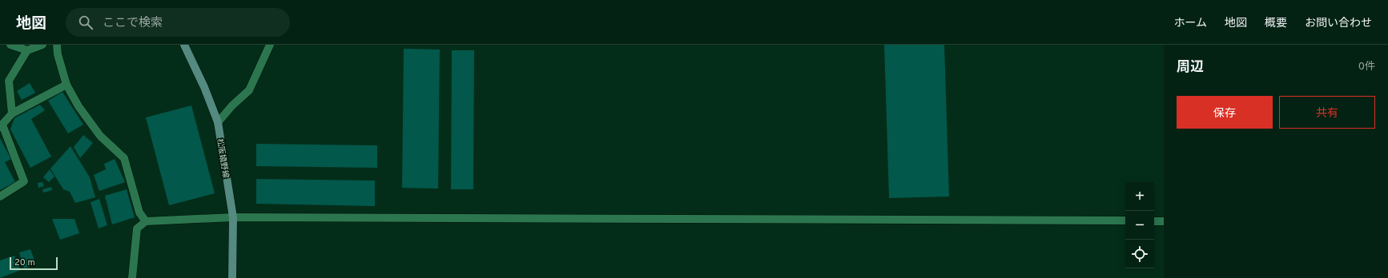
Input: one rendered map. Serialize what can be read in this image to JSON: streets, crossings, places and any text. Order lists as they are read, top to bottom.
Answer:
{
  "streets": {
    "main road": ["松阪嬉野線"]
  },
  "scale_bar": "20 m",
  "page": {
    "header": "地図",
    "search": "ここで検索",
    "nav": [
      "ホーム",
      "地図",
      "概要",
      "お問い合わせ"
    ],
    "heading": ["周辺", "0件"],
    "buttons": ["保存", "共有"],
    "map_buttons": ["+", "−"],
    "scale": "20 m"
  }
}
